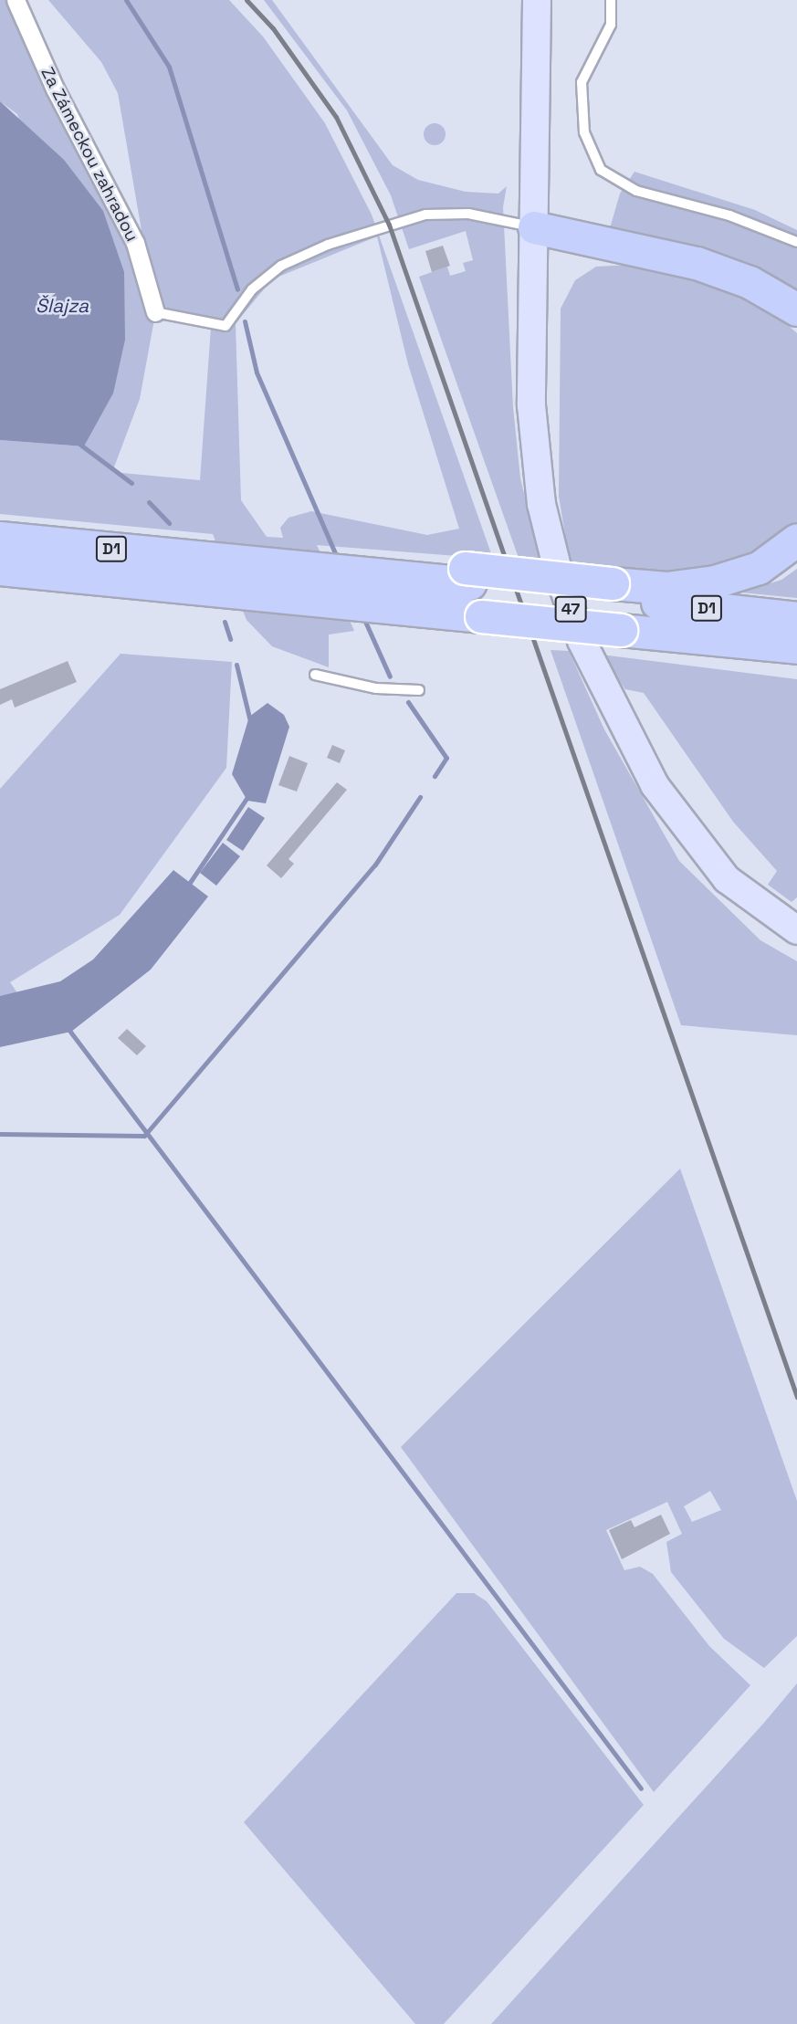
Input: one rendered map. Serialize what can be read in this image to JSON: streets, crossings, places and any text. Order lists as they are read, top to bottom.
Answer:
{
  "streets": {
    "highway": ["D1"],
    "main road": ["47"],
    "street": ["Za Zámeckou zahradou"]
  },
  "water": ["Šlajza"]
}
